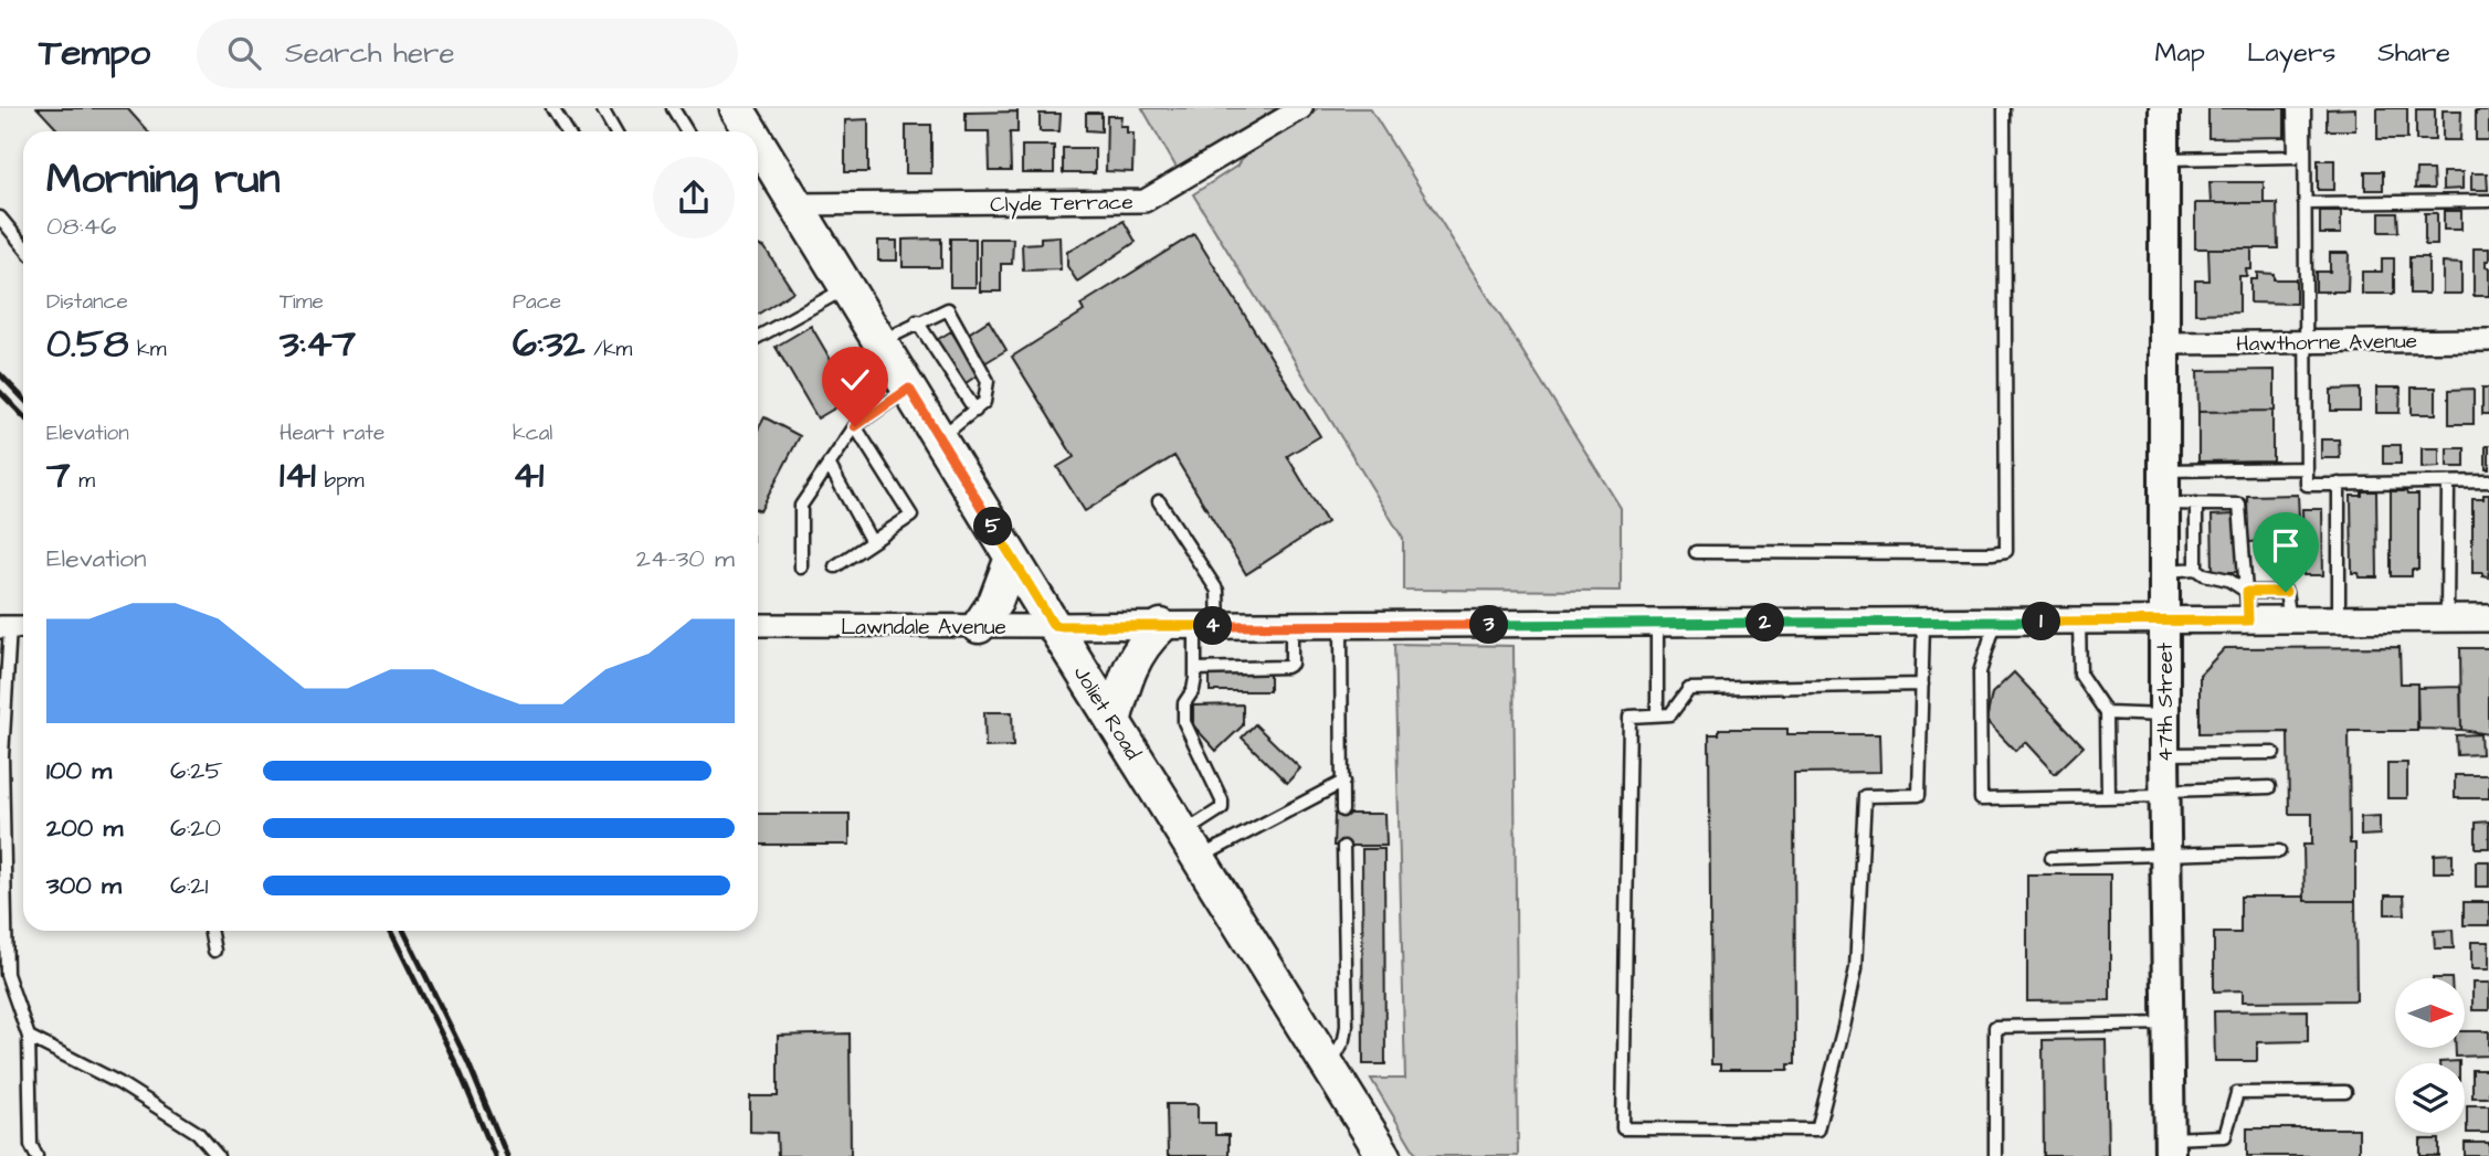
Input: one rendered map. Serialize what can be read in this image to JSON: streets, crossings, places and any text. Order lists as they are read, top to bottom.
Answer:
{
  "streets": {
    "main road": ["47th Street", "Joliet Road"],
    "street": ["Clyde Terrace", "Hawthorne Avenue", "Lawndale Avenue"]
  },
  "crossings": [
    ["Clyde Terrace", "Joliet Road"],
    ["Hawthorne Avenue", "47th Street"],
    ["Lawndale Avenue", "47th Street"],
    ["Lawndale Avenue", "Joliet Road"]
  ],
  "north": "right",
  "page": {
    "header": "Tempo",
    "search": "Search here",
    "nav": ["Map", "Layers", "Share"],
    "heading": ["Morning run", "08:46"],
    "stats": [
      ["Distance", "0.58 km"],
      ["Time", "3:47"],
      ["Pace", "6:32 /km"],
      ["Elevation", "7 m"],
      ["Heart rate", "141 bpm"],
      ["kcal", "41"]
    ],
    "pins": [
      "5",
      "1",
      "2",
      "3",
      "4"
    ],
    "chart": ["Elevation", "24–30 m"],
    "list": [
      {
        "name": "100 m",
        "note": "6:25"
      },
      {
        "name": "200 m",
        "note": "6:20"
      },
      {
        "name": "300 m",
        "note": "6:21"
      }
    ]
  }
}
